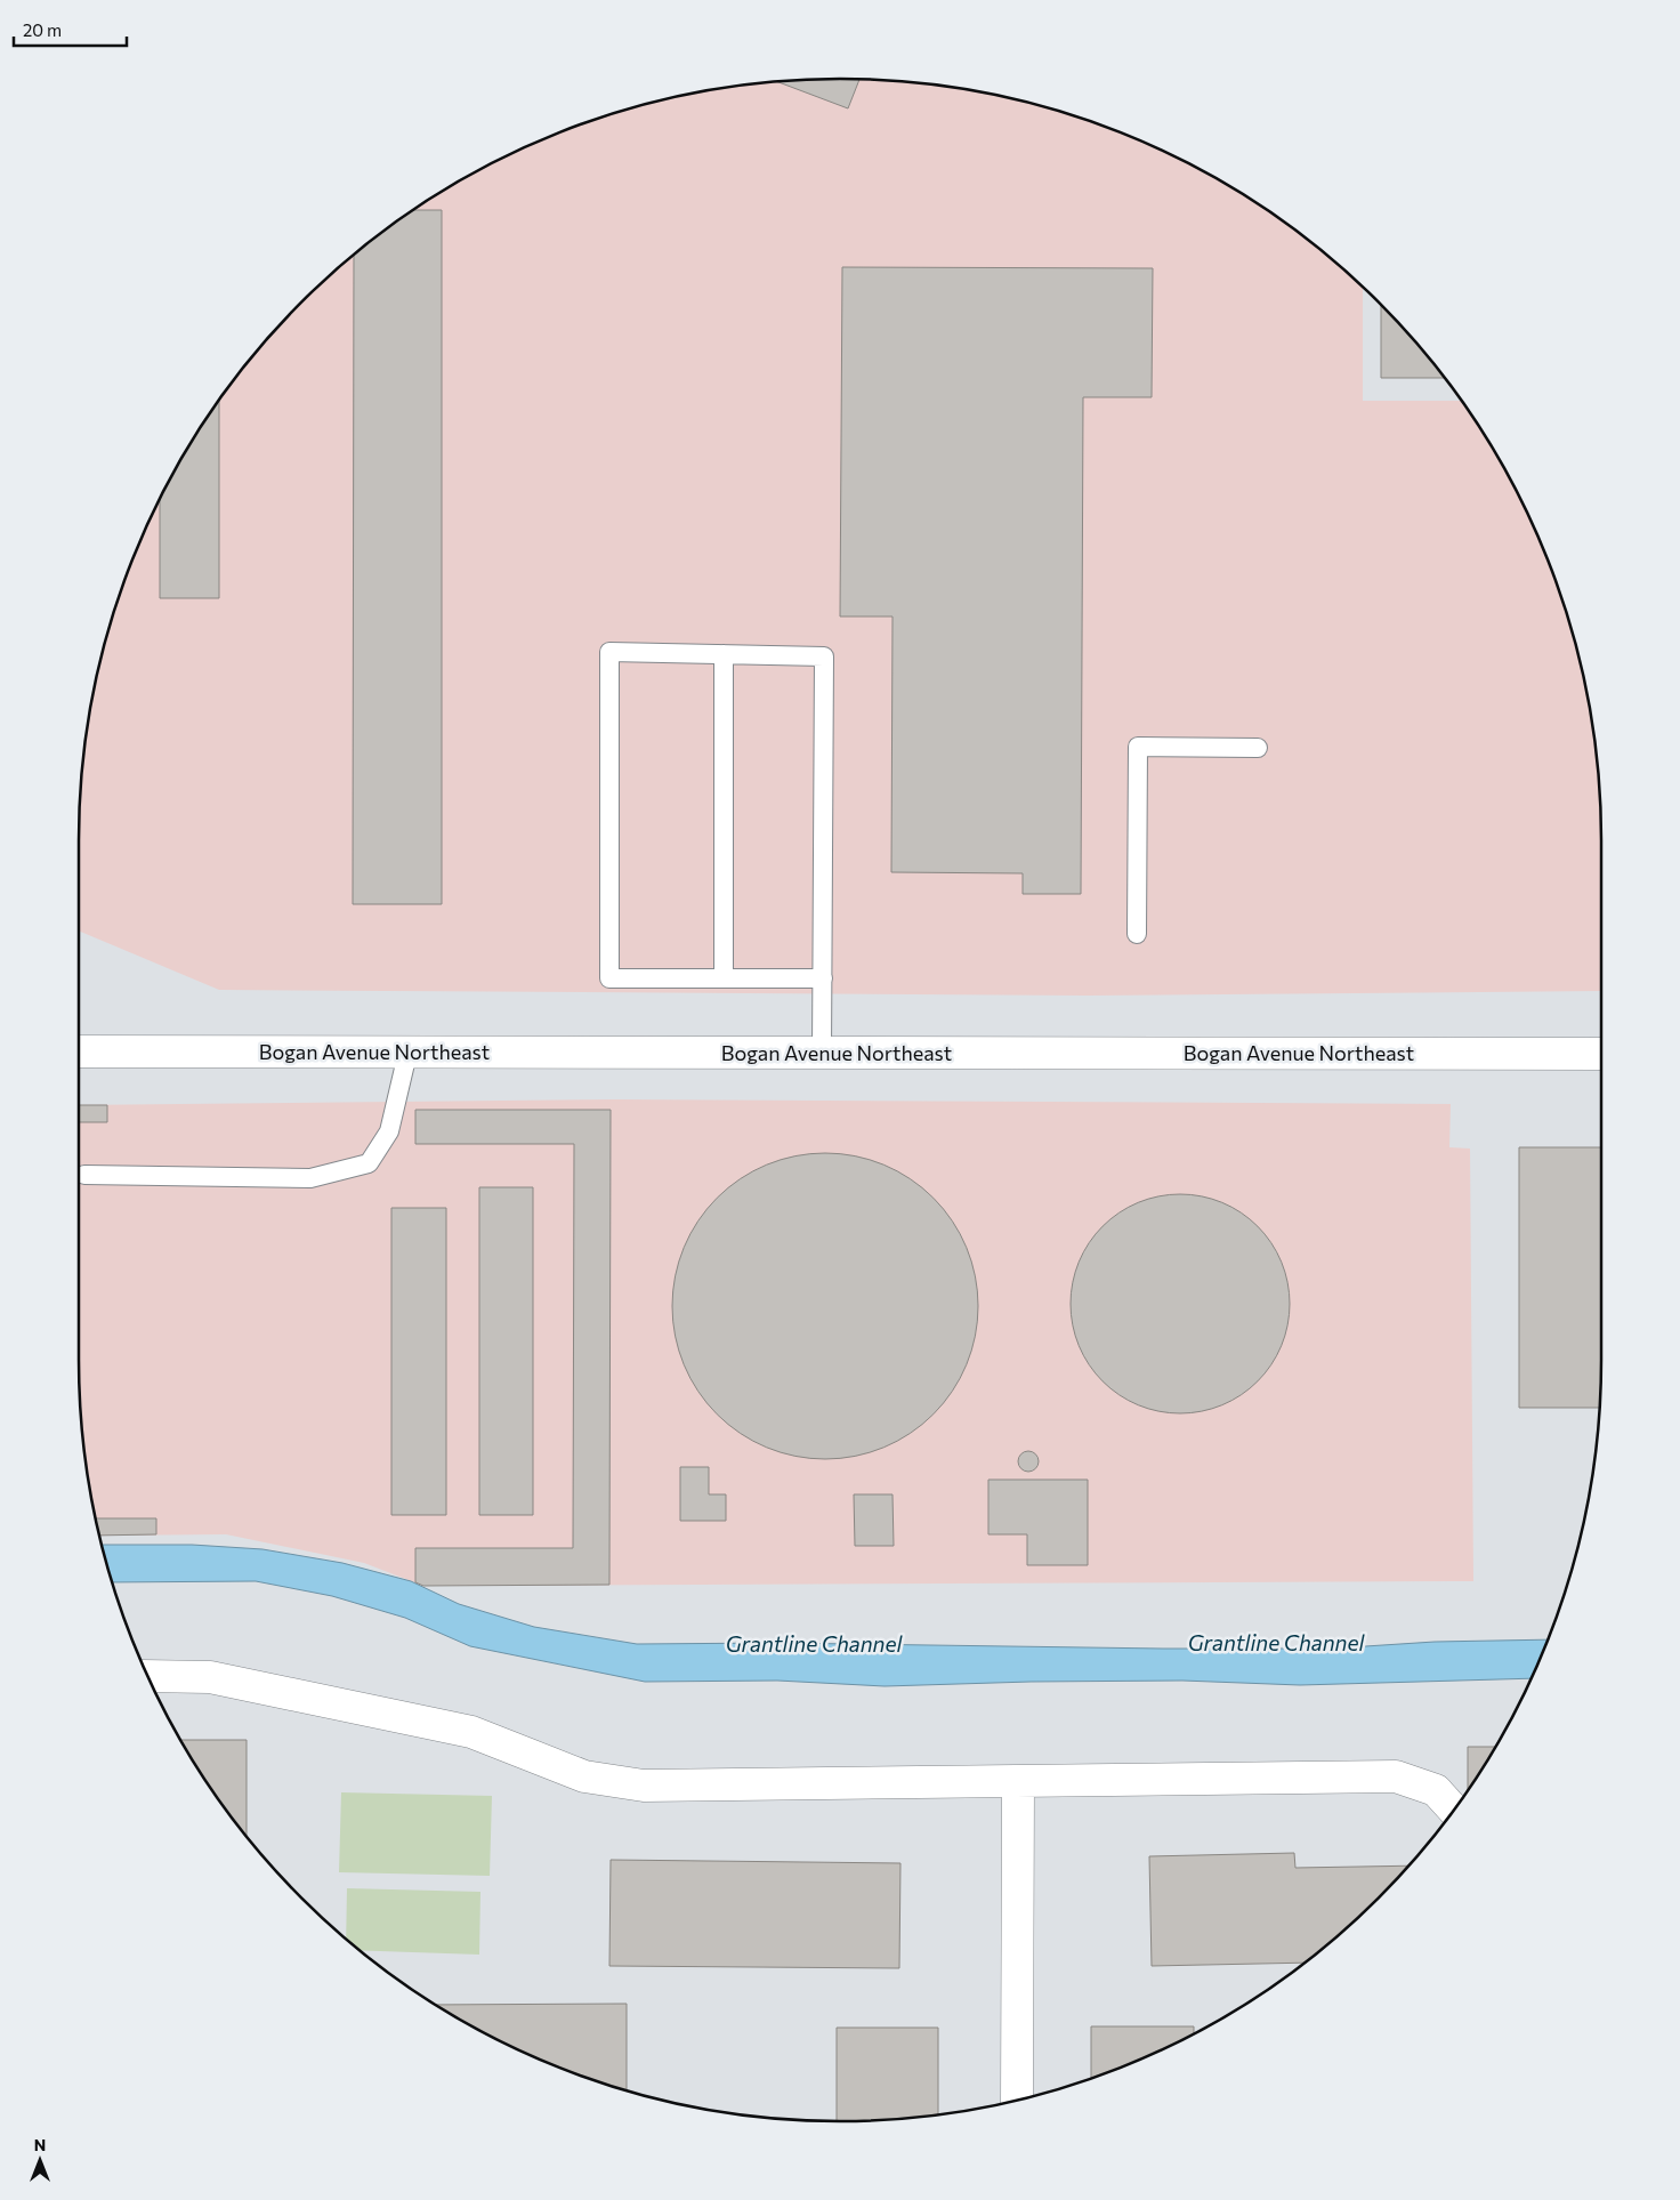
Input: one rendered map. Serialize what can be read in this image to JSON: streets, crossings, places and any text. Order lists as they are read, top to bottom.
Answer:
{
  "streets": {
    "street": ["Bogan Avenue Northeast"]
  },
  "water": ["Grantline Channel"],
  "scale_bar": "20 m",
  "north": "top"
}
